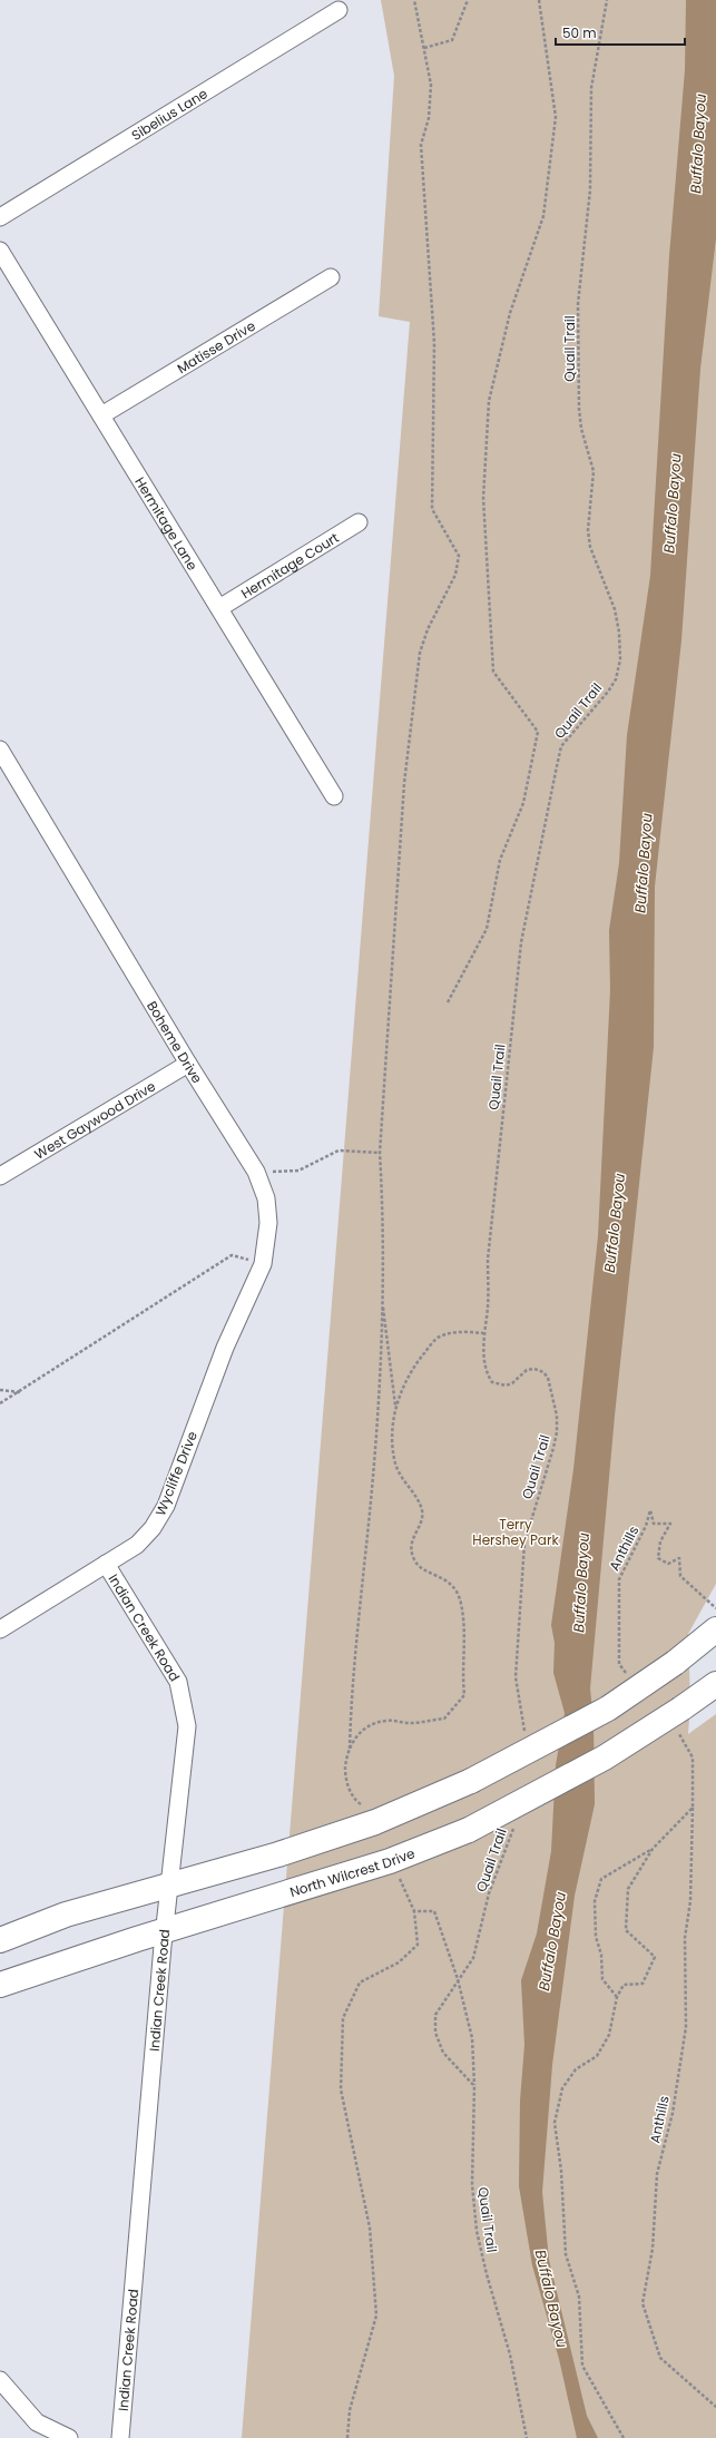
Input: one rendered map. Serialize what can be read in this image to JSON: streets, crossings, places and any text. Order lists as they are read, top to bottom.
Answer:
{
  "streets": {
    "main road": ["North Wilcrest Drive"],
    "street": [
      "Sibelius Lane",
      "Matisse Drive",
      "Hermitage Lane",
      "Hermitage Court",
      "Boheme Drive",
      "West Gaywood Drive",
      "Wycliffe Drive",
      "Indian Creek Road"
    ],
    "path": ["Quail Trail", "Anthills"]
  },
  "crossings": [
    ["Matisse Drive", "Hermitage Lane"],
    ["Hermitage Lane", "Hermitage Court"],
    ["Boheme Drive", "West Gaywood Drive"],
    ["Boheme Drive", "Wycliffe Drive"],
    ["Wycliffe Drive", "Indian Creek Road"],
    ["Indian Creek Road", "North Wilcrest Drive"]
  ],
  "water": ["Buffalo Bayou"],
  "parks": ["Terry Hershey Park"],
  "scale_bar": "50 m"
}
